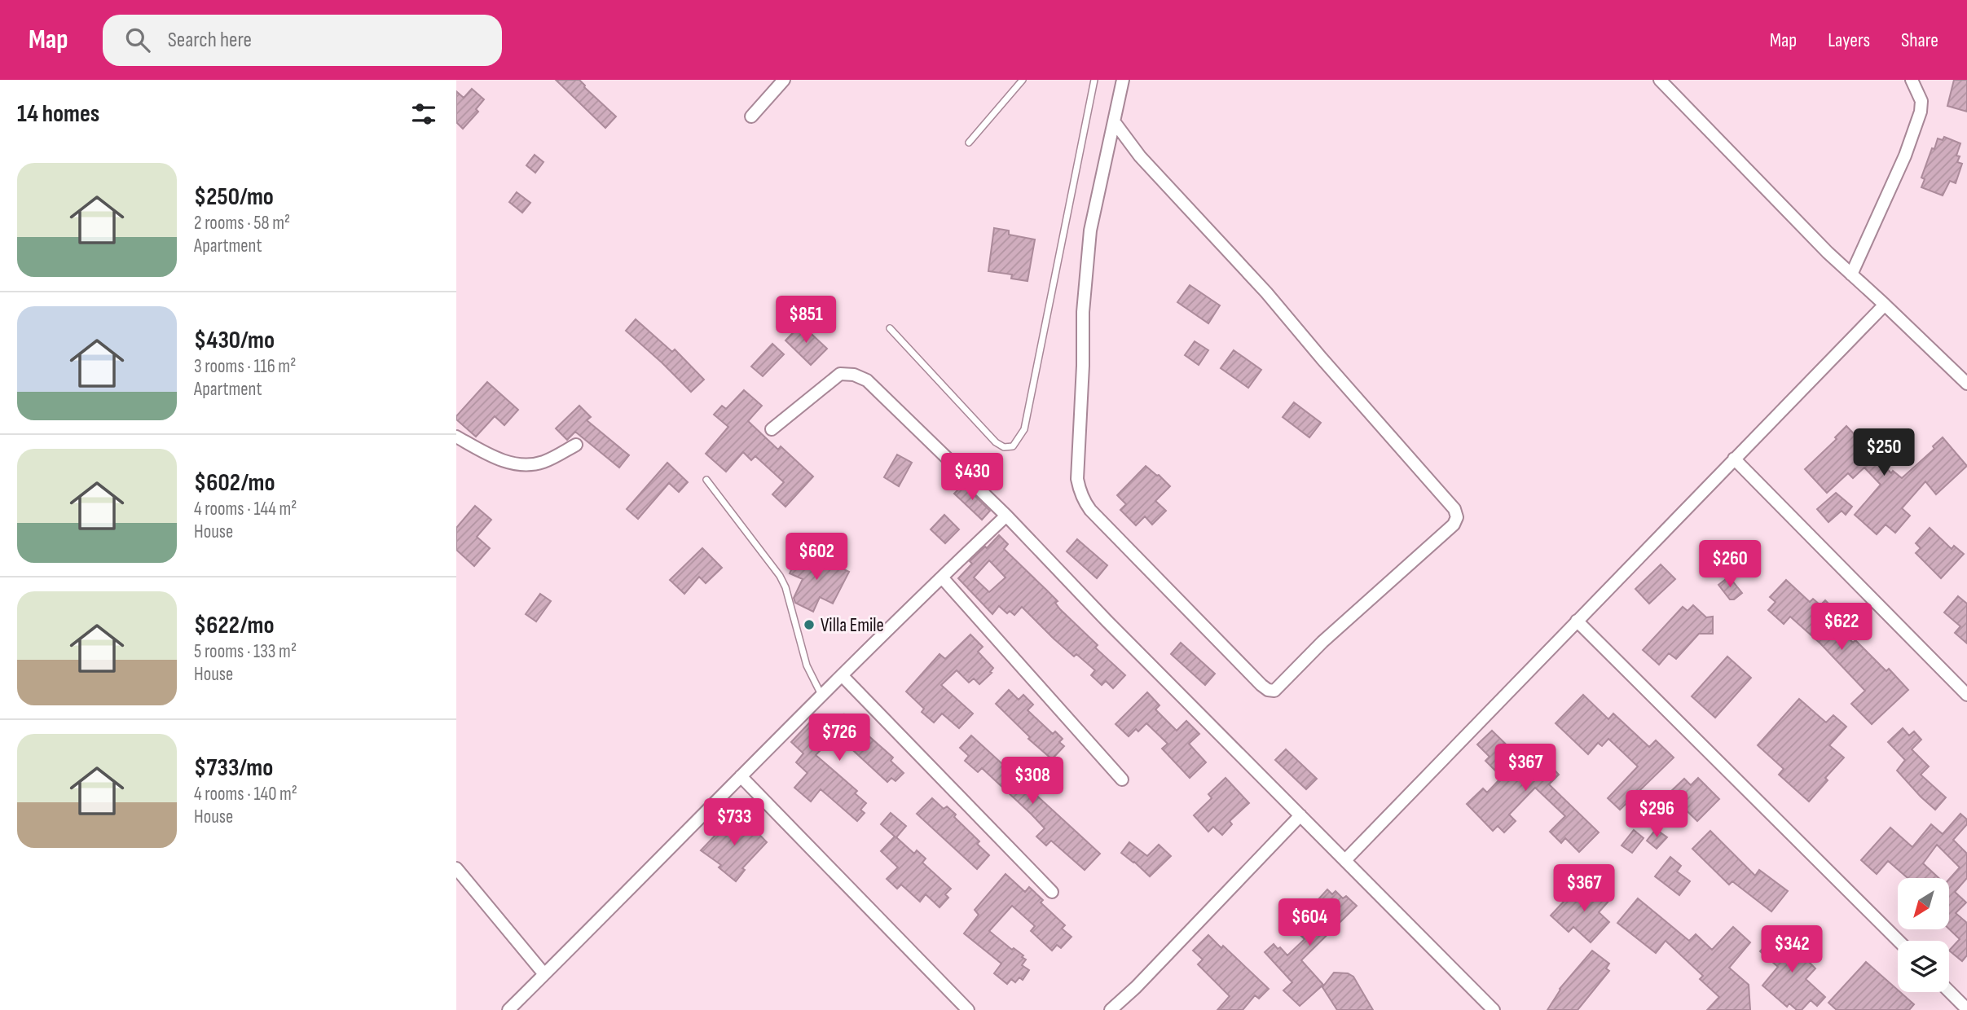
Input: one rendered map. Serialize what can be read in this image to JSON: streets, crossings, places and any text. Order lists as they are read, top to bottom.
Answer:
{
  "places": ["Villa Emile"],
  "north": "bottom left",
  "page": {
    "header": "Map",
    "search": "Search here",
    "nav": ["Map", "Layers", "Share"],
    "heading": "14 homes",
    "list": [
      {
        "name": "$250/mo",
        "note": "2 rooms · 58 m² · Apartment"
      },
      {
        "name": "$430/mo",
        "note": "3 rooms · 116 m² · Apartment"
      },
      {
        "name": "$602/mo",
        "note": "4 rooms · 144 m² · House"
      },
      {
        "name": "$622/mo",
        "note": "5 rooms · 133 m² · House"
      },
      {
        "name": "$733/mo",
        "note": "4 rooms · 140 m² · House"
      }
    ],
    "price": [
      "$851",
      "$250",
      "$430",
      "$602",
      "$260",
      "$622",
      "$726",
      "$367",
      "$308",
      "$296",
      "$733",
      "$367",
      "$604",
      "$342"
    ]
  }
}
